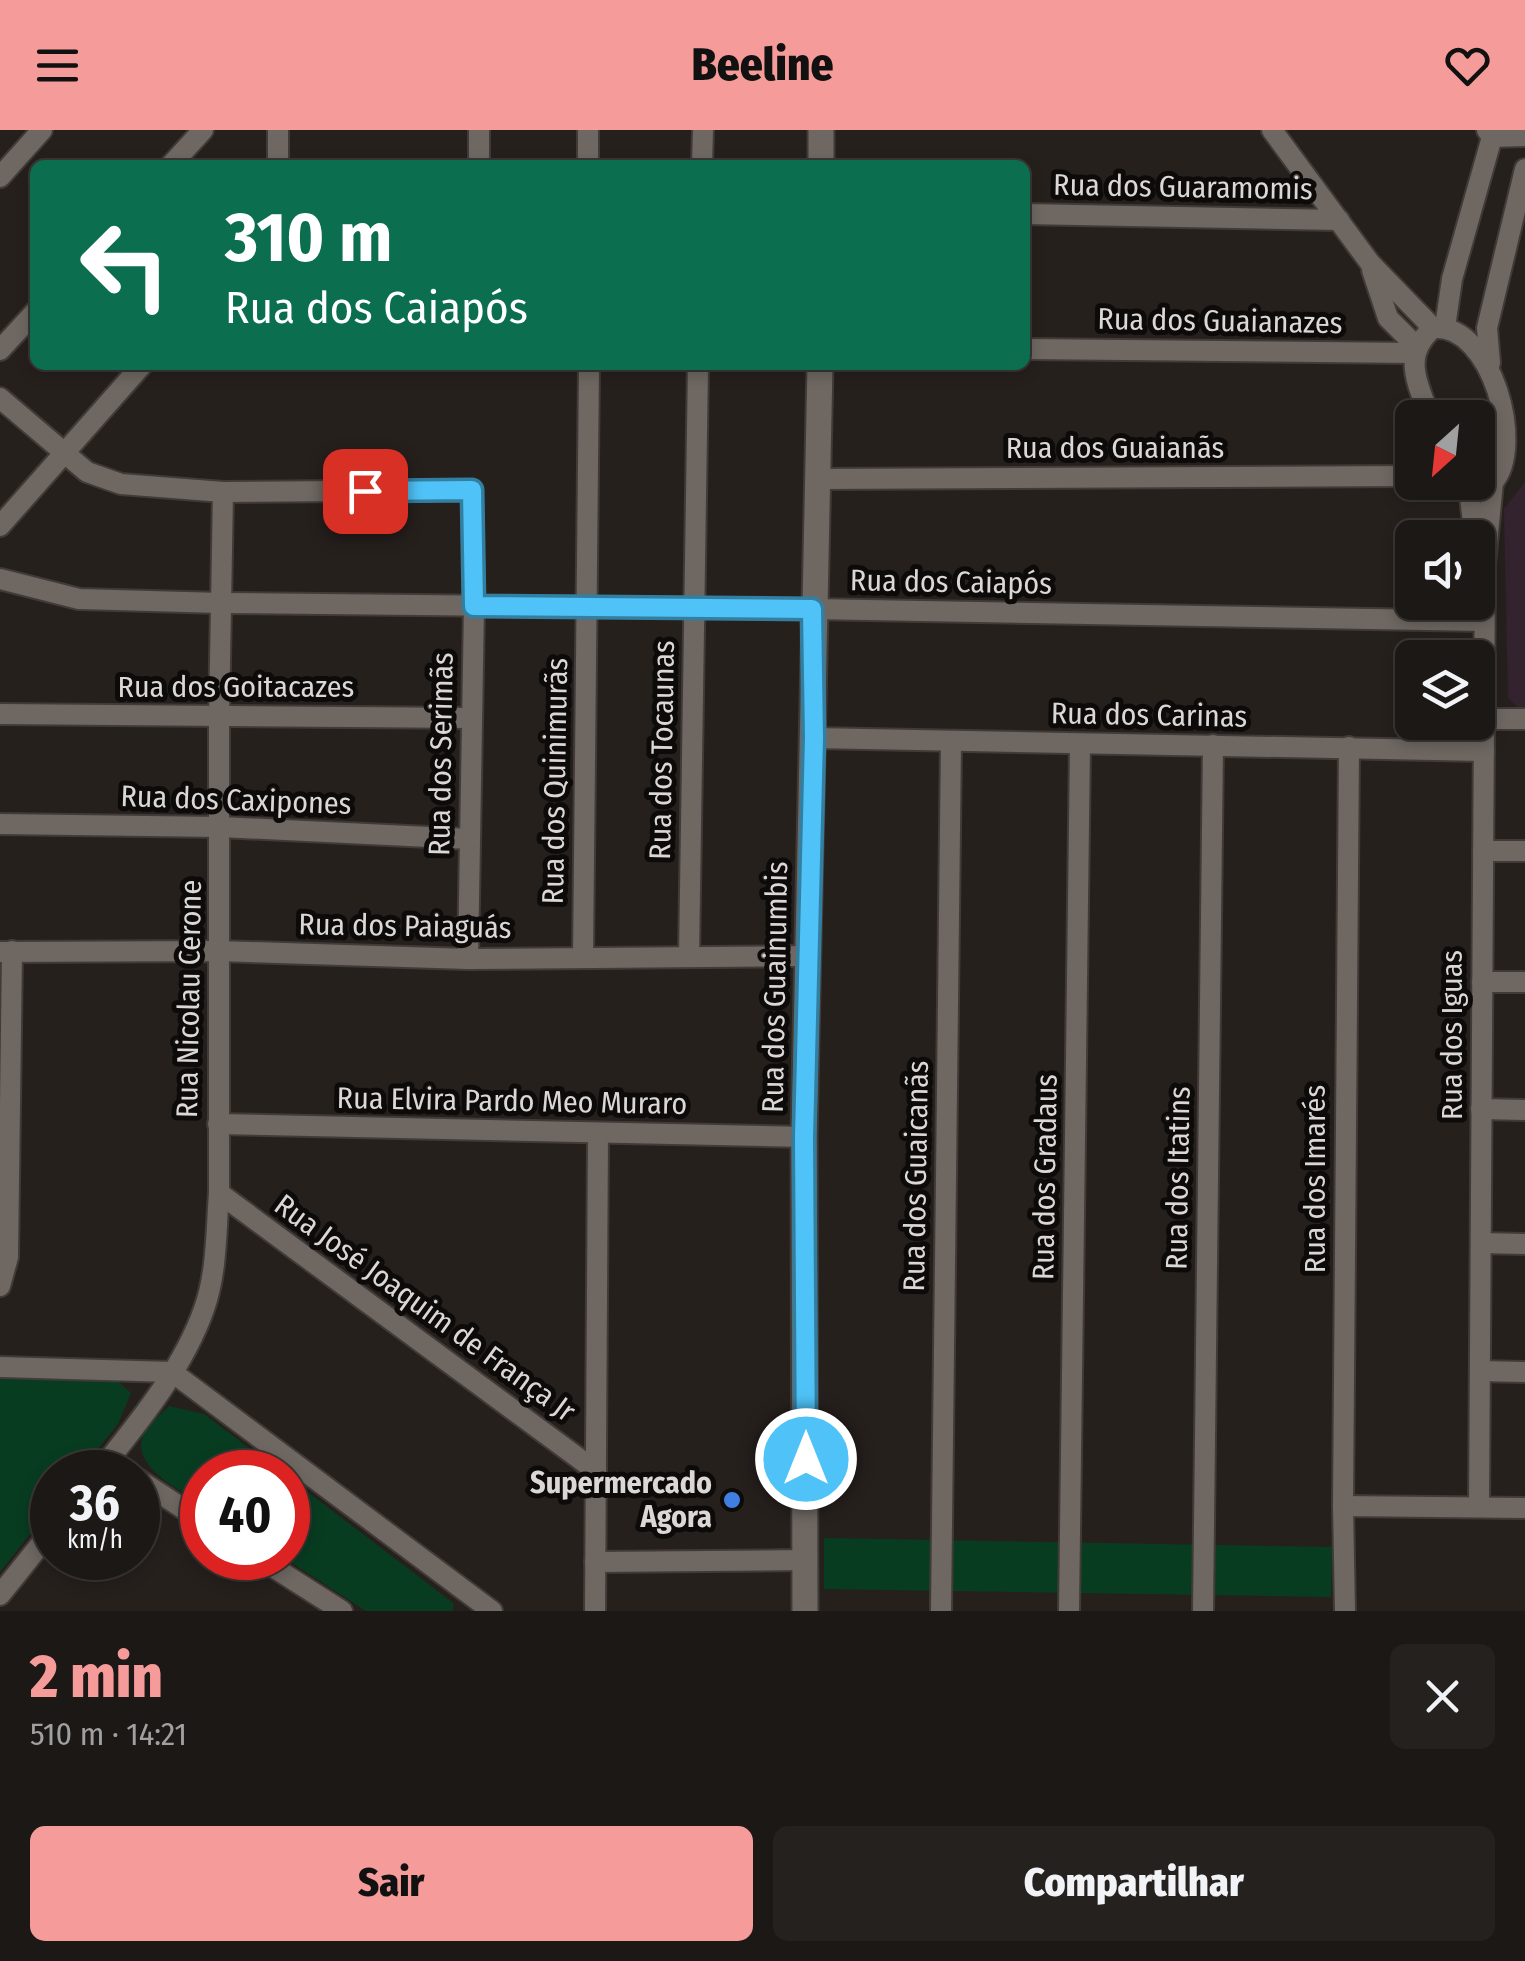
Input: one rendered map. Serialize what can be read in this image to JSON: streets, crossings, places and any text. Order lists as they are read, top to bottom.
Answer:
{
  "streets": {
    "street": [
      "Rua dos Guaramomis",
      "Rua dos Guaianazes",
      "Rua dos Guaianãs",
      "Rua dos Caiapós",
      "Rua dos Goitacazes",
      "Rua dos Carinas",
      "Rua dos Tocaunas",
      "Rua dos Serimãs",
      "Rua dos Quinimurãs",
      "Rua dos Caxipones",
      "Rua dos Paiaguás",
      "Rua dos Guainumbis",
      "Rua Nicolau Cerone",
      "Rua dos Iguas",
      "Rua Elvira Pardo Meo Muraro",
      "Rua dos Guaicanãs",
      "Rua dos Gradaus",
      "Rua dos Itatins",
      "Rua dos Imarés",
      "Rua José Joaquim de França Jr"
    ]
  },
  "crossings": [
    ["Rua dos Guaianãs", "Rua dos Guainumbis"],
    ["Rua dos Caiapós", "Rua dos Tocaunas"],
    ["Rua dos Caiapós", "Rua dos Serimãs"],
    ["Rua dos Caiapós", "Rua dos Quinimurãs"],
    ["Rua dos Caiapós", "Rua dos Guainumbis"],
    ["Rua dos Caiapós", "Rua Nicolau Cerone"],
    ["Rua dos Caiapós", "Rua dos Iguas"],
    ["Rua dos Goitacazes", "Rua dos Serimãs"],
    ["Rua dos Goitacazes", "Rua Nicolau Cerone"],
    ["Rua dos Carinas", "Rua dos Guainumbis"],
    ["Rua dos Carinas", "Rua dos Iguas"],
    ["Rua dos Carinas", "Rua dos Guaicanãs"],
    ["Rua dos Carinas", "Rua dos Gradaus"],
    ["Rua dos Carinas", "Rua dos Itatins"],
    ["Rua dos Carinas", "Rua dos Imarés"],
    ["Rua dos Tocaunas", "Rua dos Paiaguás"],
    ["Rua dos Serimãs", "Rua dos Caxipones"],
    ["Rua dos Serimãs", "Rua dos Paiaguás"],
    ["Rua dos Serimãs", "Rua Nicolau Cerone"],
    ["Rua dos Quinimurãs", "Rua dos Paiaguás"],
    ["Rua dos Caxipones", "Rua Nicolau Cerone"],
    ["Rua dos Paiaguás", "Rua dos Guainumbis"],
    ["Rua dos Paiaguás", "Rua Nicolau Cerone"],
    ["Rua dos Guainumbis", "Rua Elvira Pardo Meo Muraro"],
    ["Rua Nicolau Cerone", "Rua Elvira Pardo Meo Muraro"],
    ["Rua Nicolau Cerone", "Rua José Joaquim de França Jr"]
  ],
  "places": ["Supermercado Agora"],
  "north": "bottom left",
  "page": {
    "header": "Beeline",
    "turn": ["310 m", "Rua dos Caiapós"],
    "speed": "36 km/h",
    "limit": "40",
    "heading": ["2 min", "510 m · 14:21"],
    "buttons": ["Sair", "Compartilhar"]
  }
}
